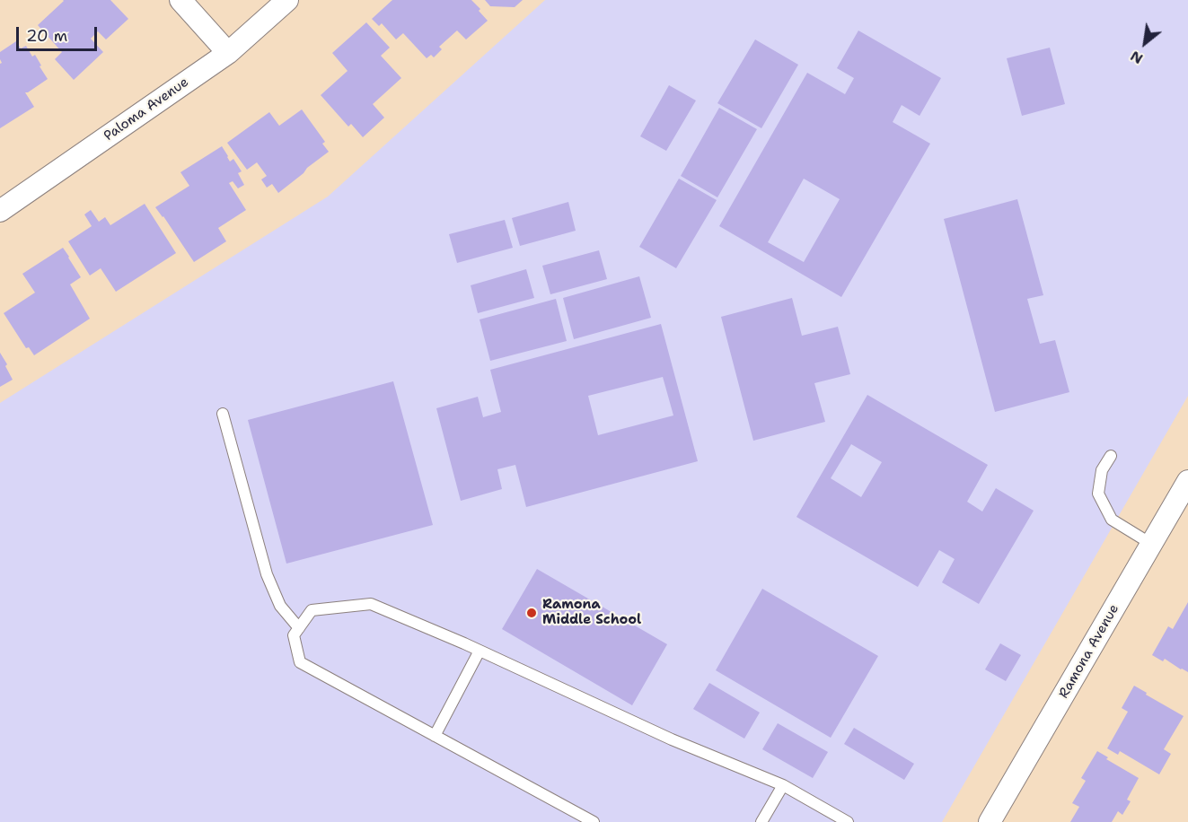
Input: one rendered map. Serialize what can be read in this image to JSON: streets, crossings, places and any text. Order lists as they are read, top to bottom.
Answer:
{
  "streets": {
    "street": ["Paloma Avenue", "Ramona Avenue"]
  },
  "places": ["Ramona Middle School"],
  "scale_bar": "20 m",
  "north": "bottom left"
}
